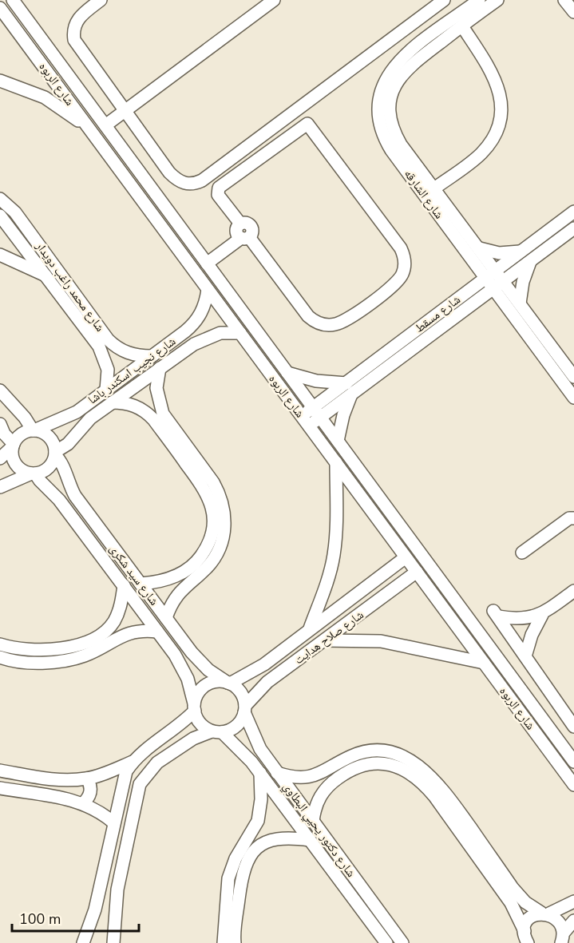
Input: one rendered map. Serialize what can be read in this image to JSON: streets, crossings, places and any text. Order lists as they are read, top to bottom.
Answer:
{
  "streets": {
    "street": [
      "شارع الربوه",
      "شارع الشارقه",
      "شارع محمد راغب دويدار",
      "شارع مسقط",
      "شارع نجيب اسكندر باشا",
      "شارع سيد شكرى",
      "شارع صلاح هدايت",
      "شارع دكتور يحيي البطاوي"
    ]
  },
  "crossings": [
    ["شارع الربوه", "شارع مسقط"],
    ["شارع الربوه", "شارع نجيب اسكندر باشا"],
    ["شارع الربوه", "شارع صلاح هدايت"],
    ["شارع الشارقه", "شارع مسقط"],
    ["شارع محمد راغب دويدار", "شارع نجيب اسكندر باشا"],
    ["شارع نجيب اسكندر باشا", "شارع سيد شكرى"],
    ["شارع سيد شكرى", "شارع صلاح هدايت"],
    ["شارع سيد شكرى", "شارع دكتور يحيي البطاوي"],
    ["شارع صلاح هدايت", "شارع دكتور يحيي البطاوي"]
  ],
  "scale_bar": "100 m"
}
